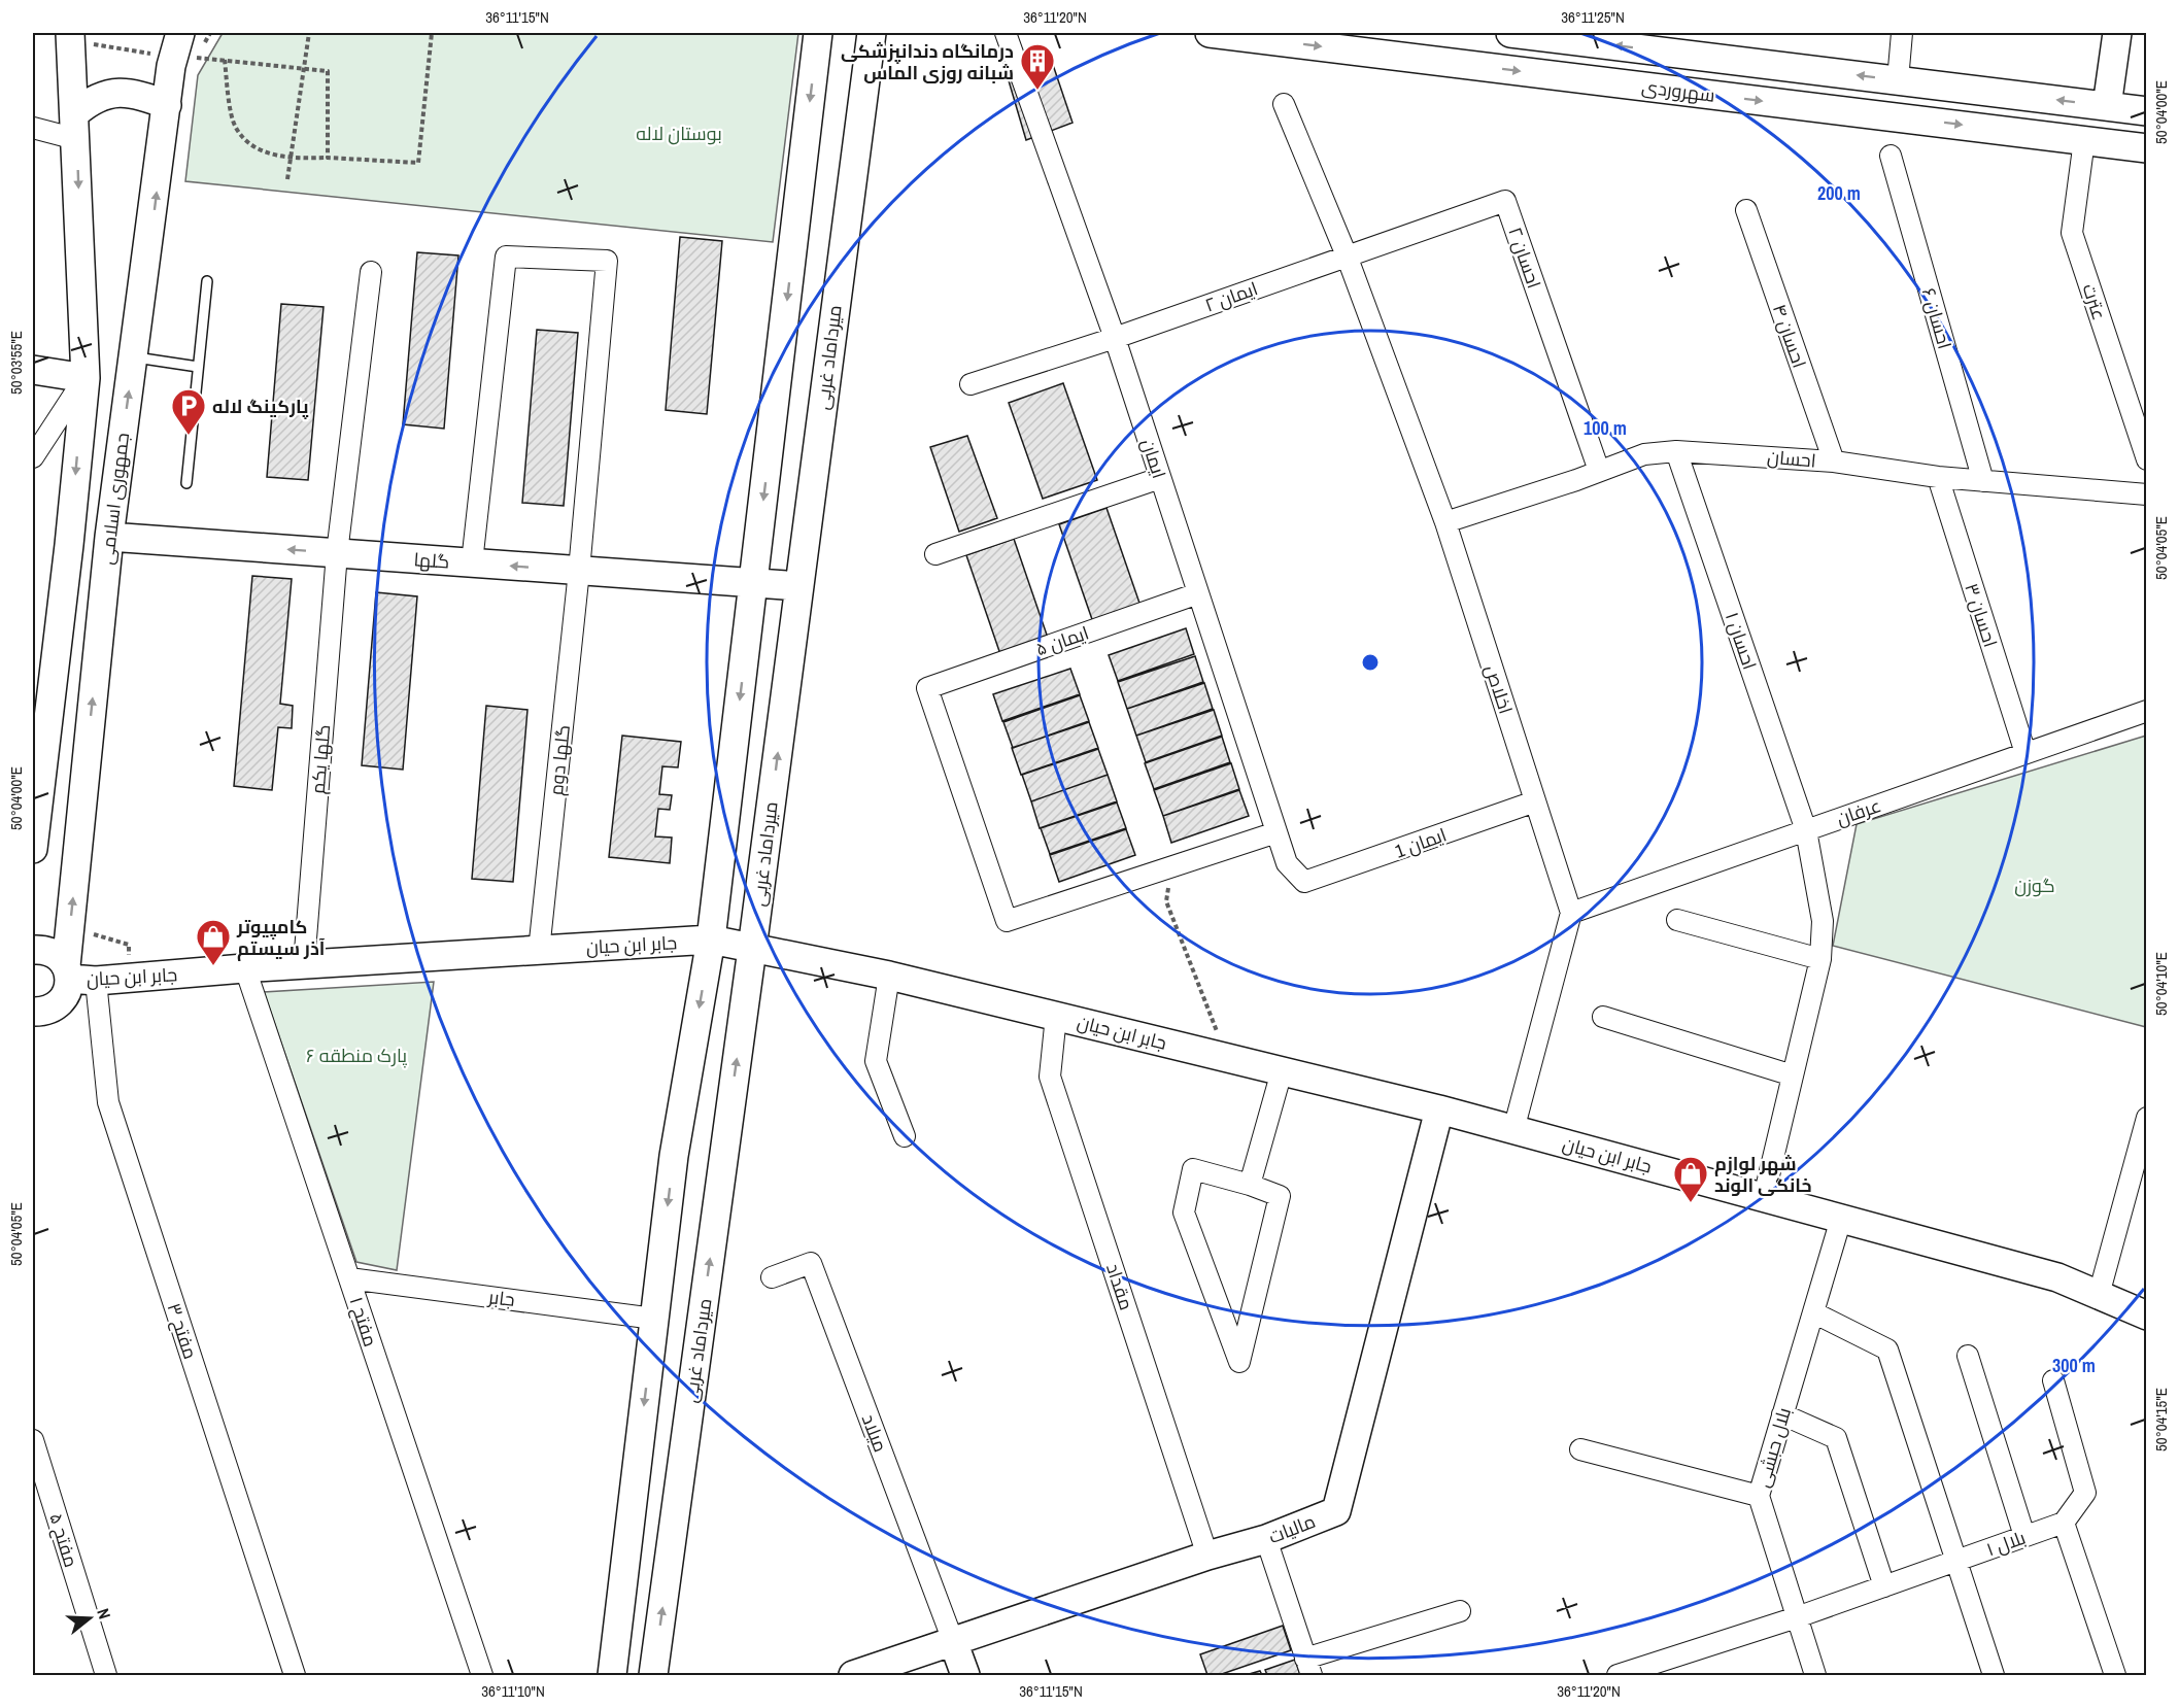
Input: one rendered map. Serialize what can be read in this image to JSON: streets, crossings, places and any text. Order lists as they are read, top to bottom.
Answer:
{
  "streets": {
    "street": [
      "سهروردی",
      "احسان ۲",
      "ایمان ۲",
      "عترت",
      "احسان ۶",
      "احسان ۴",
      "میرداماد غربی",
      "ایمان",
      "احسان",
      "جمهوری اسلامی",
      "گلها",
      "احسان ۳",
      "ایمان ۵",
      "احسان ۱",
      "اخلاص",
      "گلها یکم",
      "گلها دوم",
      "عرفان",
      "ایمان 1",
      "جابر ابن حیان",
      "مقداد",
      "جابر",
      "مفتح ۱",
      "مفتح ۳",
      "میلاد",
      "بلال حبشی",
      "مالیات",
      "مفتح ۵",
      "بلال ۱"
    ]
  },
  "crossings": [
    ["سهروردی", "عترت"],
    ["احسان ۲", "ایمان ۲"],
    ["احسان ۲", "احسان"],
    ["احسان ۲", "اخلاص"],
    ["ایمان ۲", "ایمان"],
    ["ایمان ۲", "اخلاص"],
    ["احسان ۶", "احسان"],
    ["احسان ۴", "احسان"],
    ["میرداماد غربی", "گلها"],
    ["میرداماد غربی", "جابر ابن حیان"],
    ["ایمان", "ایمان ۵"],
    ["ایمان", "ایمان 1"],
    ["احسان", "احسان ۳"],
    ["احسان", "احسان ۱"],
    ["احسان", "اخلاص"],
    ["جمهوری اسلامی", "گلها"],
    ["جمهوری اسلامی", "جابر ابن حیان"],
    ["جمهوری اسلامی", "مفتح ۳"],
    ["گلها", "گلها یکم"],
    ["گلها", "گلها دوم"],
    ["احسان ۳", "عرفان"],
    ["احسان ۱", "عرفان"],
    ["احسان ۱", "جابر ابن حیان"],
    ["اخلاص", "عرفان"],
    ["اخلاص", "ایمان 1"],
    ["گلها یکم", "جابر ابن حیان"],
    ["گلها دوم", "جابر ابن حیان"],
    ["جابر ابن حیان", "مقداد"],
    ["جابر ابن حیان", "مفتح ۱"],
    ["جابر ابن حیان", "مفتح ۳"],
    ["جابر ابن حیان", "بلال حبشی"],
    ["جابر ابن حیان", "مالیات"],
    ["مقداد", "مالیات"],
    ["جابر", "مفتح ۱"],
    ["میلاد", "مالیات"],
    ["بلال حبشی", "بلال ۱"]
  ],
  "one_way": ["گلها"],
  "parks": ["بوستان لاله", "گوزن", "پارک منطقه ۶"],
  "places": {
    "building": ["درمانگاه دندان‍‍پزشکی شبانه روزی الماس"],
    "parking": ["پارکینگ لاله"],
    "shop": ["کامپیوتر آذر سیستم", "شهر لوازم خانگی الوند"]
  },
  "north": "right",
  "coordinates": [
    "36°11'15\"N",
    "36°11'20\"N",
    "36°11'25\"N",
    "50°04'00\"E",
    "50°03'55\"E",
    "50°04'05\"E",
    "50°04'10\"E",
    "50°04'15\"E",
    "36°11'10\"N"
  ],
  "rings": ["200 m", "100 m", "300 m"]
}
